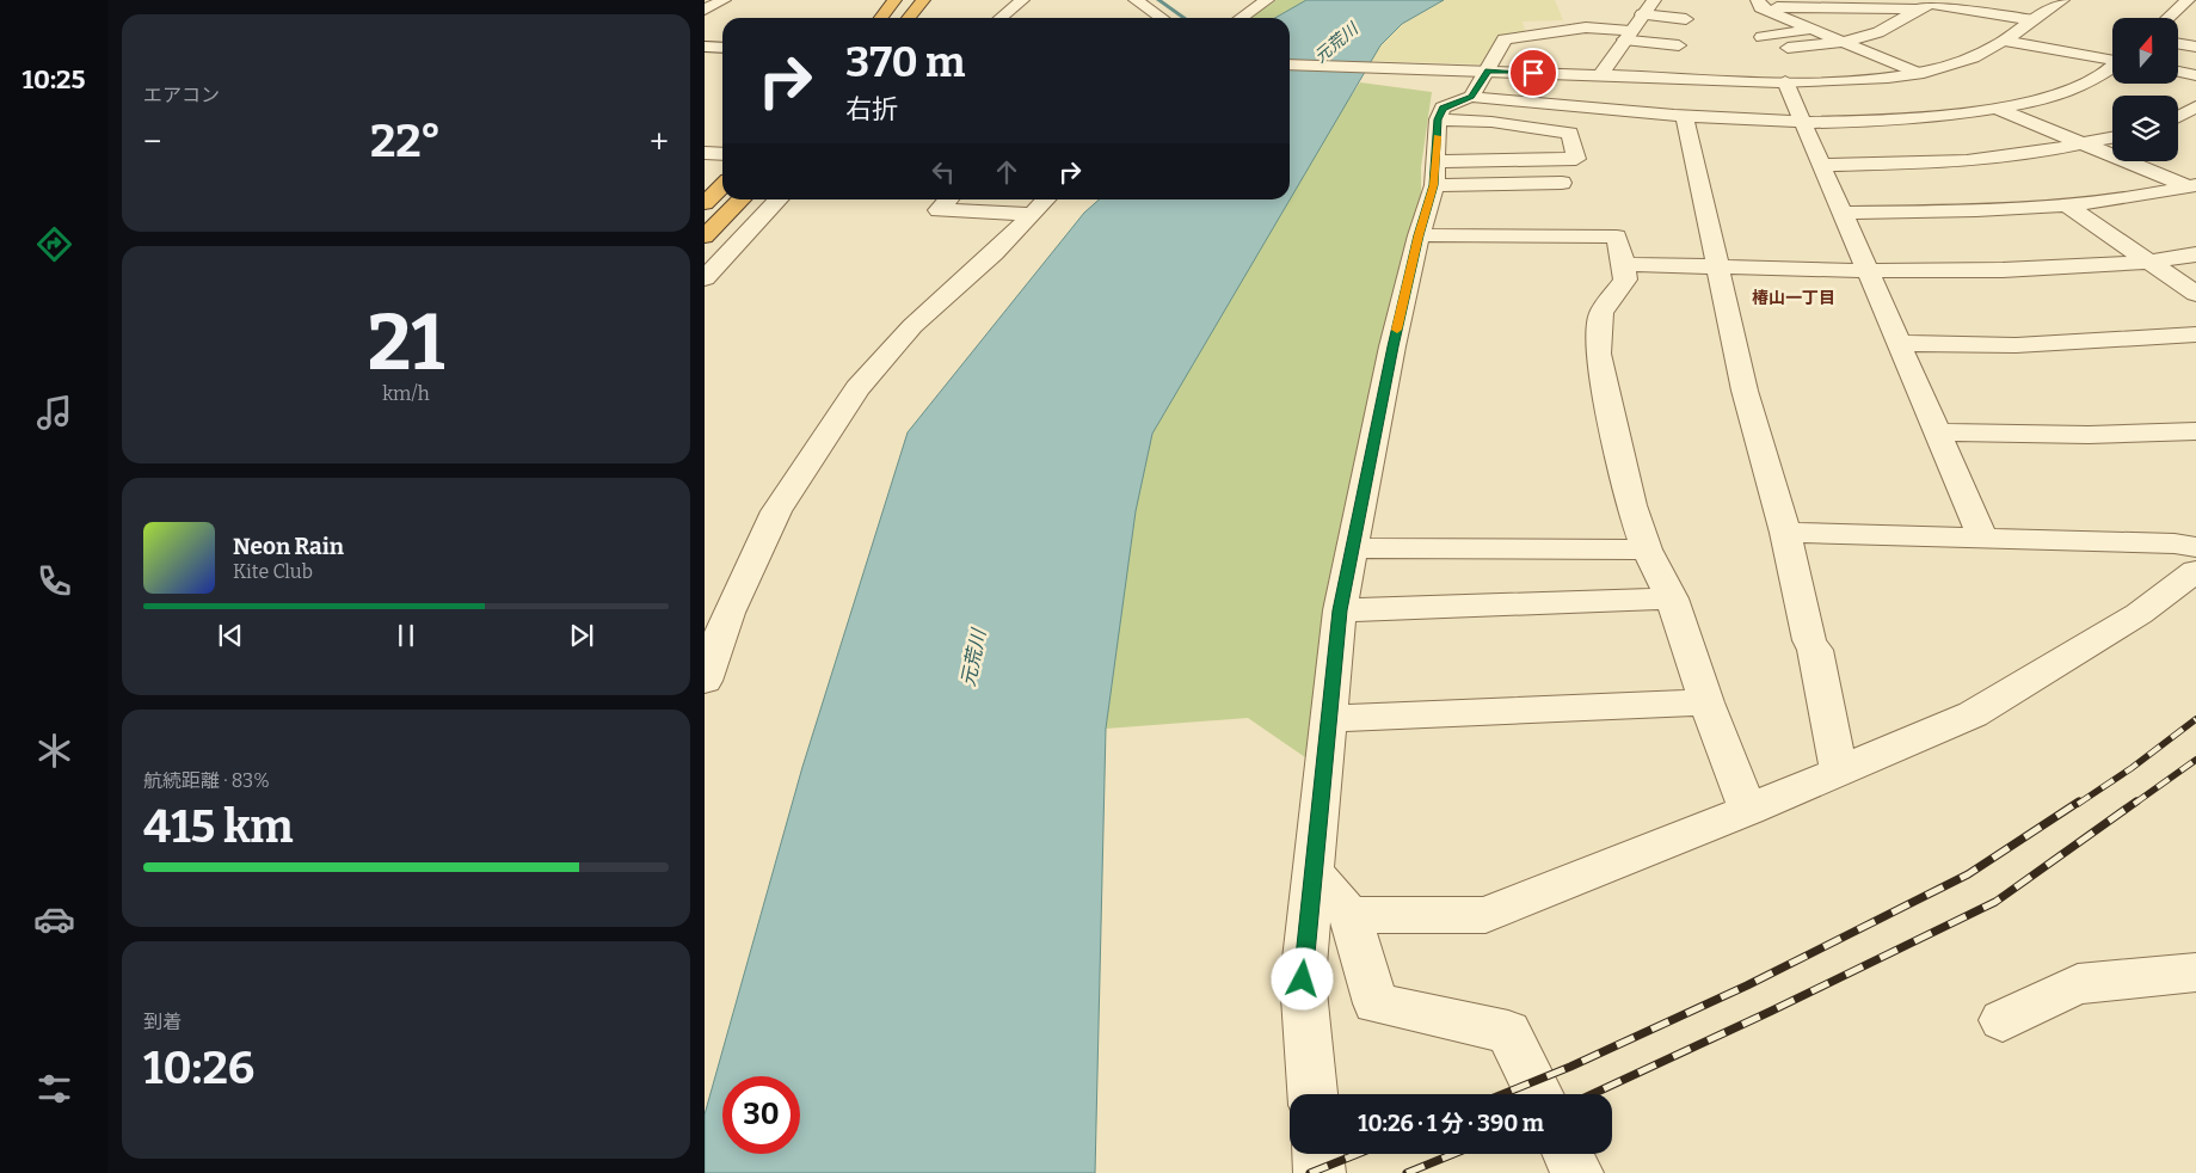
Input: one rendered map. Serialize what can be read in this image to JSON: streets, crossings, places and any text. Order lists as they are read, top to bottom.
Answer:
{
  "districts": ["椿山一丁目"],
  "water": ["元荒川"],
  "north": "top",
  "page": {
    "tabs": "10:25",
    "tile": [
      "エアコン",
      ["21", "km/h"],
      ["航続距離 · 83%", "415 km"],
      ["到着", "10:26"]
    ],
    "turn": ["370 m", "右折"],
    "heat": ["−", "22°", "+"],
    "song": ["Neon Rain", "Kite Club"],
    "limit": "30",
    "trip": "10:26 · 1 分 · 390 m"
  }
}
